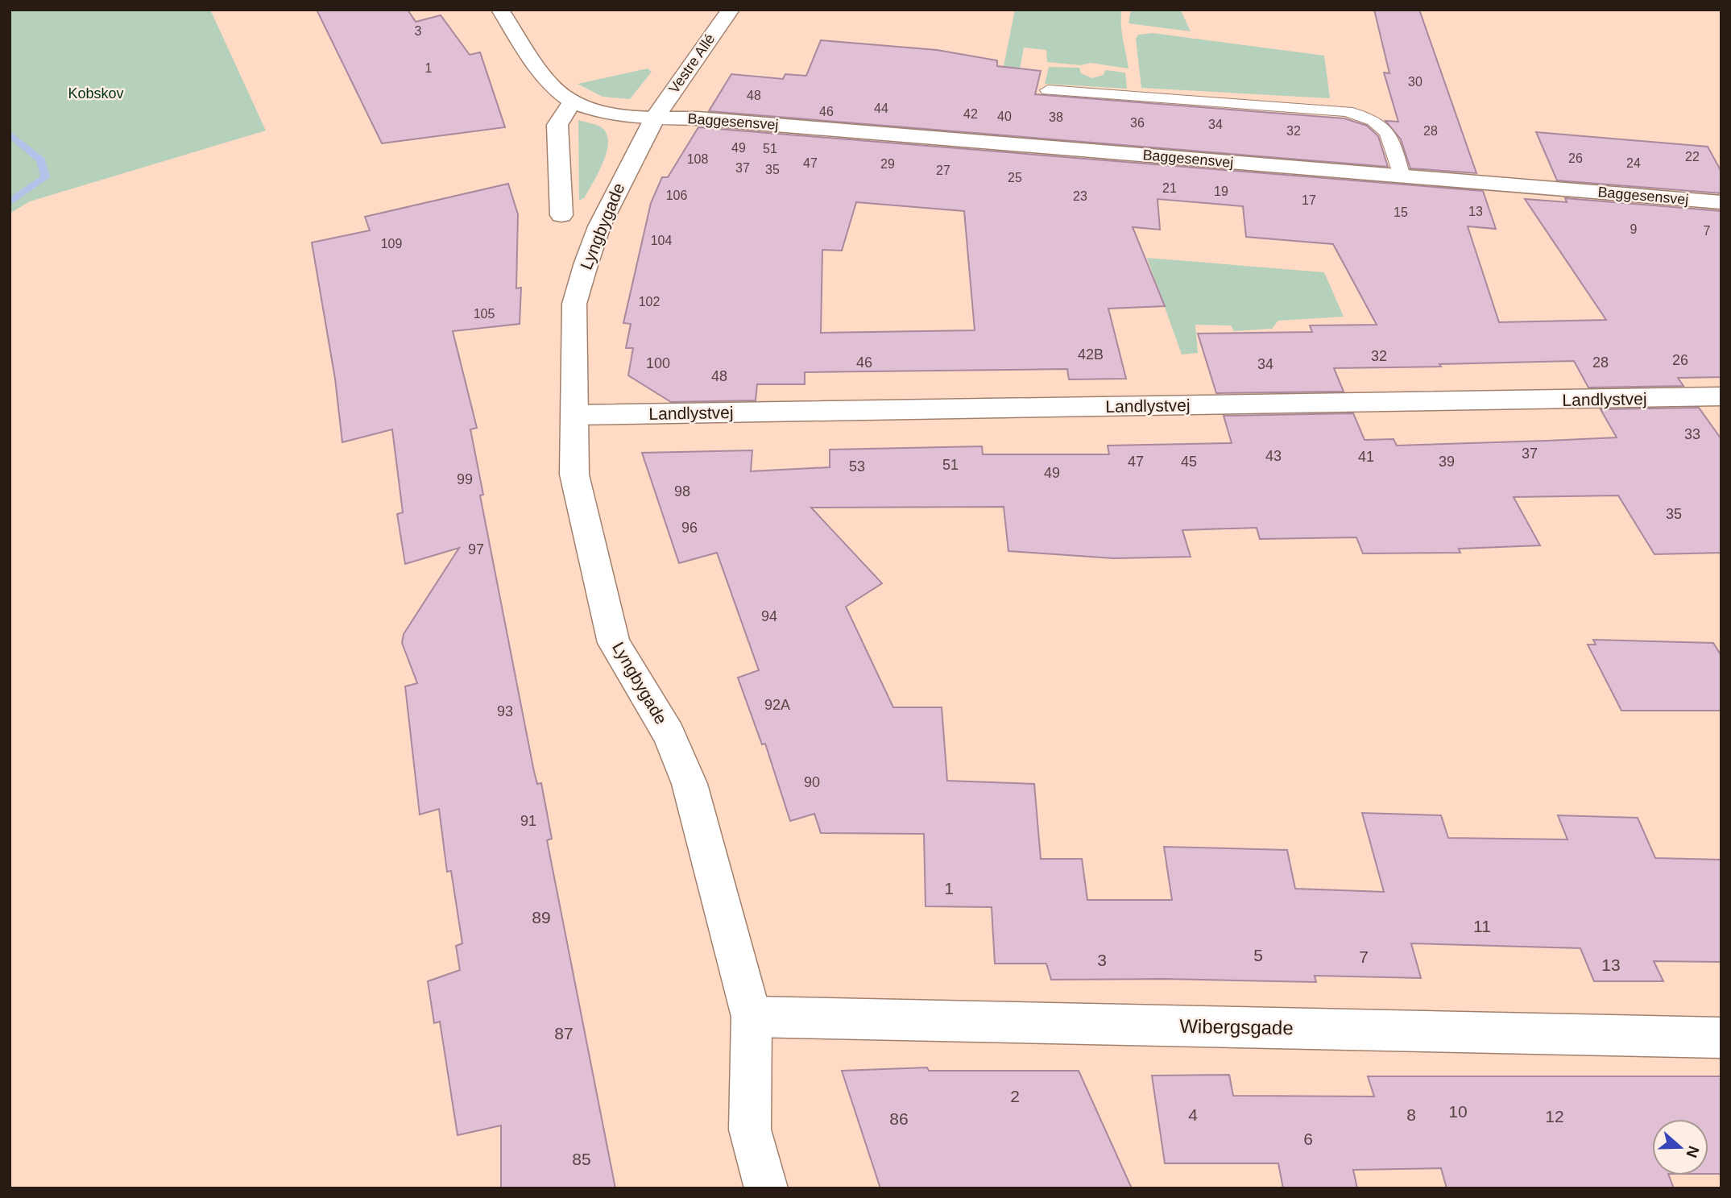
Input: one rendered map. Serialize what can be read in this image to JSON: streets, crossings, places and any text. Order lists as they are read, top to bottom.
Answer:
{
  "streets": {
    "street": [
      "Vestre Allé",
      "Baggesensvej",
      "Lyngbygade",
      "Landlystvej",
      "Wibergsgade"
    ]
  },
  "crossings": [
    ["Vestre Allé", "Baggesensvej"],
    ["Vestre Allé", "Lyngbygade"],
    ["Baggesensvej", "Lyngbygade"],
    ["Lyngbygade", "Landlystvej"],
    ["Lyngbygade", "Wibergsgade"]
  ],
  "parks": ["Kobskov"],
  "house_numbers": [
    "3",
    "1",
    "30",
    "48",
    "44",
    "46",
    "42",
    "40",
    "38",
    "36",
    "34",
    "32",
    "28",
    "49",
    "51",
    "22",
    "26",
    "108",
    "47",
    "24",
    "29",
    "37",
    "35",
    "27",
    "25",
    "21",
    "19",
    "106",
    "23",
    "17",
    "13",
    "15",
    "9",
    "7",
    "104",
    "109",
    "102",
    "105",
    "42B",
    "32",
    "26",
    "46",
    "28",
    "100",
    "34",
    "48",
    "33",
    "37",
    "43",
    "41",
    "47",
    "45",
    "39",
    "51",
    "53",
    "49",
    "99",
    "98",
    "35",
    "96",
    "97",
    "94",
    "92A",
    "93",
    "90",
    "91",
    "1",
    "89",
    "11",
    "5",
    "7",
    "3",
    "13",
    "87",
    "2",
    "10",
    "4",
    "8",
    "12",
    "86",
    "6",
    "85"
  ],
  "north": "right"
}
